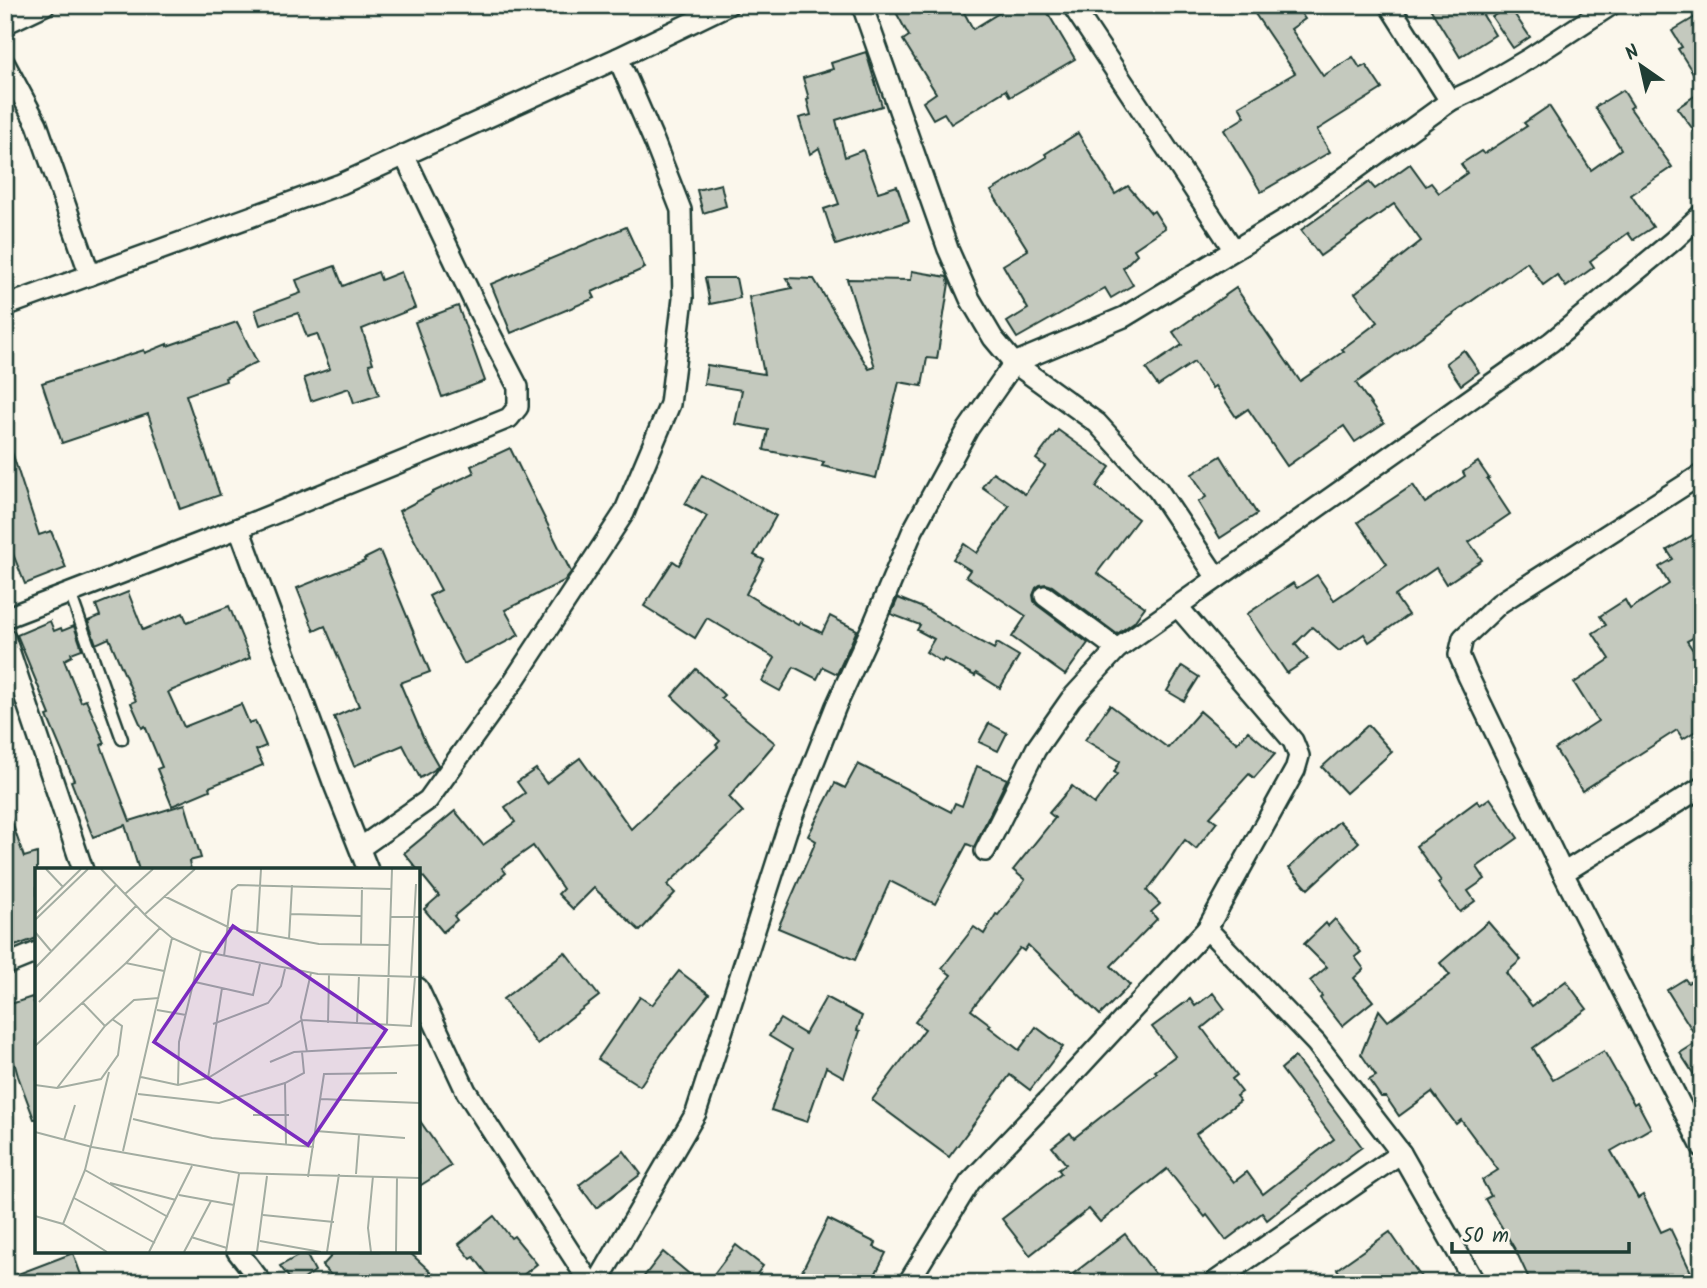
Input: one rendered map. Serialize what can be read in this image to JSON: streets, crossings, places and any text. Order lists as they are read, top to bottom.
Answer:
{
  "scale_bar": "50 m",
  "north": "top left"
}
